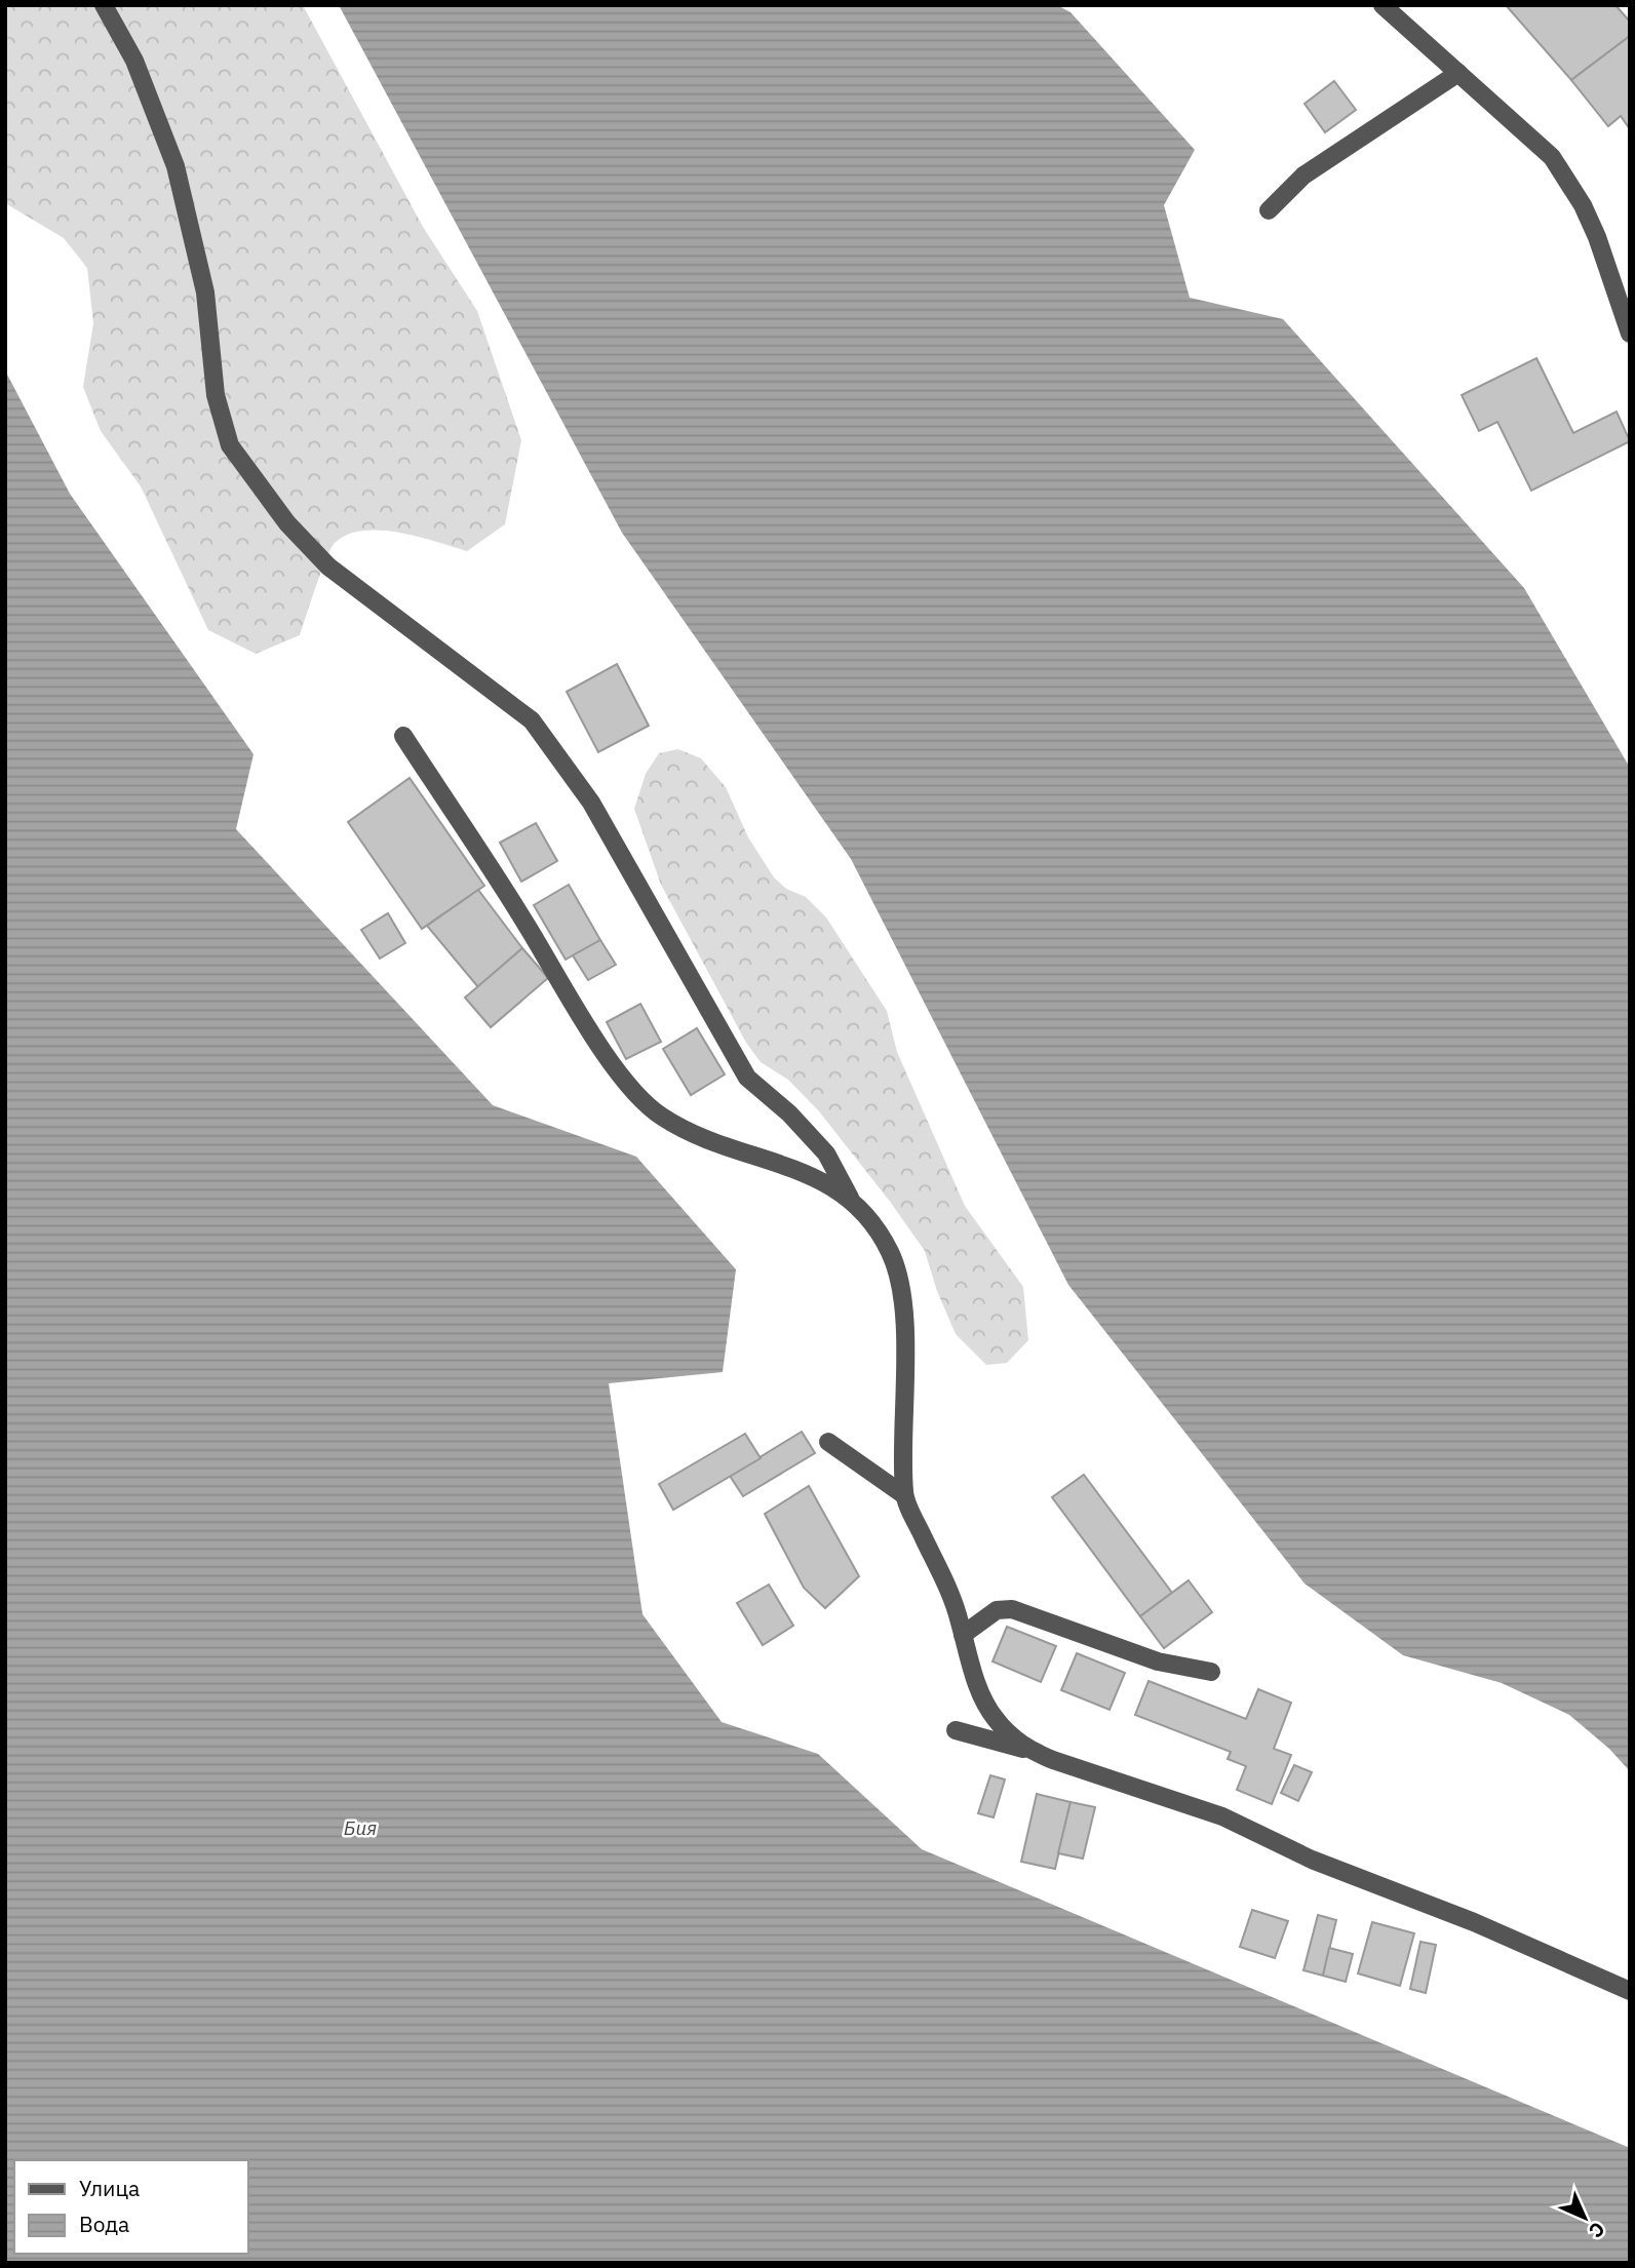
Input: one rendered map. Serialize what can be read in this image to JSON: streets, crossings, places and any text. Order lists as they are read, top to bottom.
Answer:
{
  "water": ["Бия"],
  "legend": ["Улица", "Вода"],
  "north": "bottom right"
}
